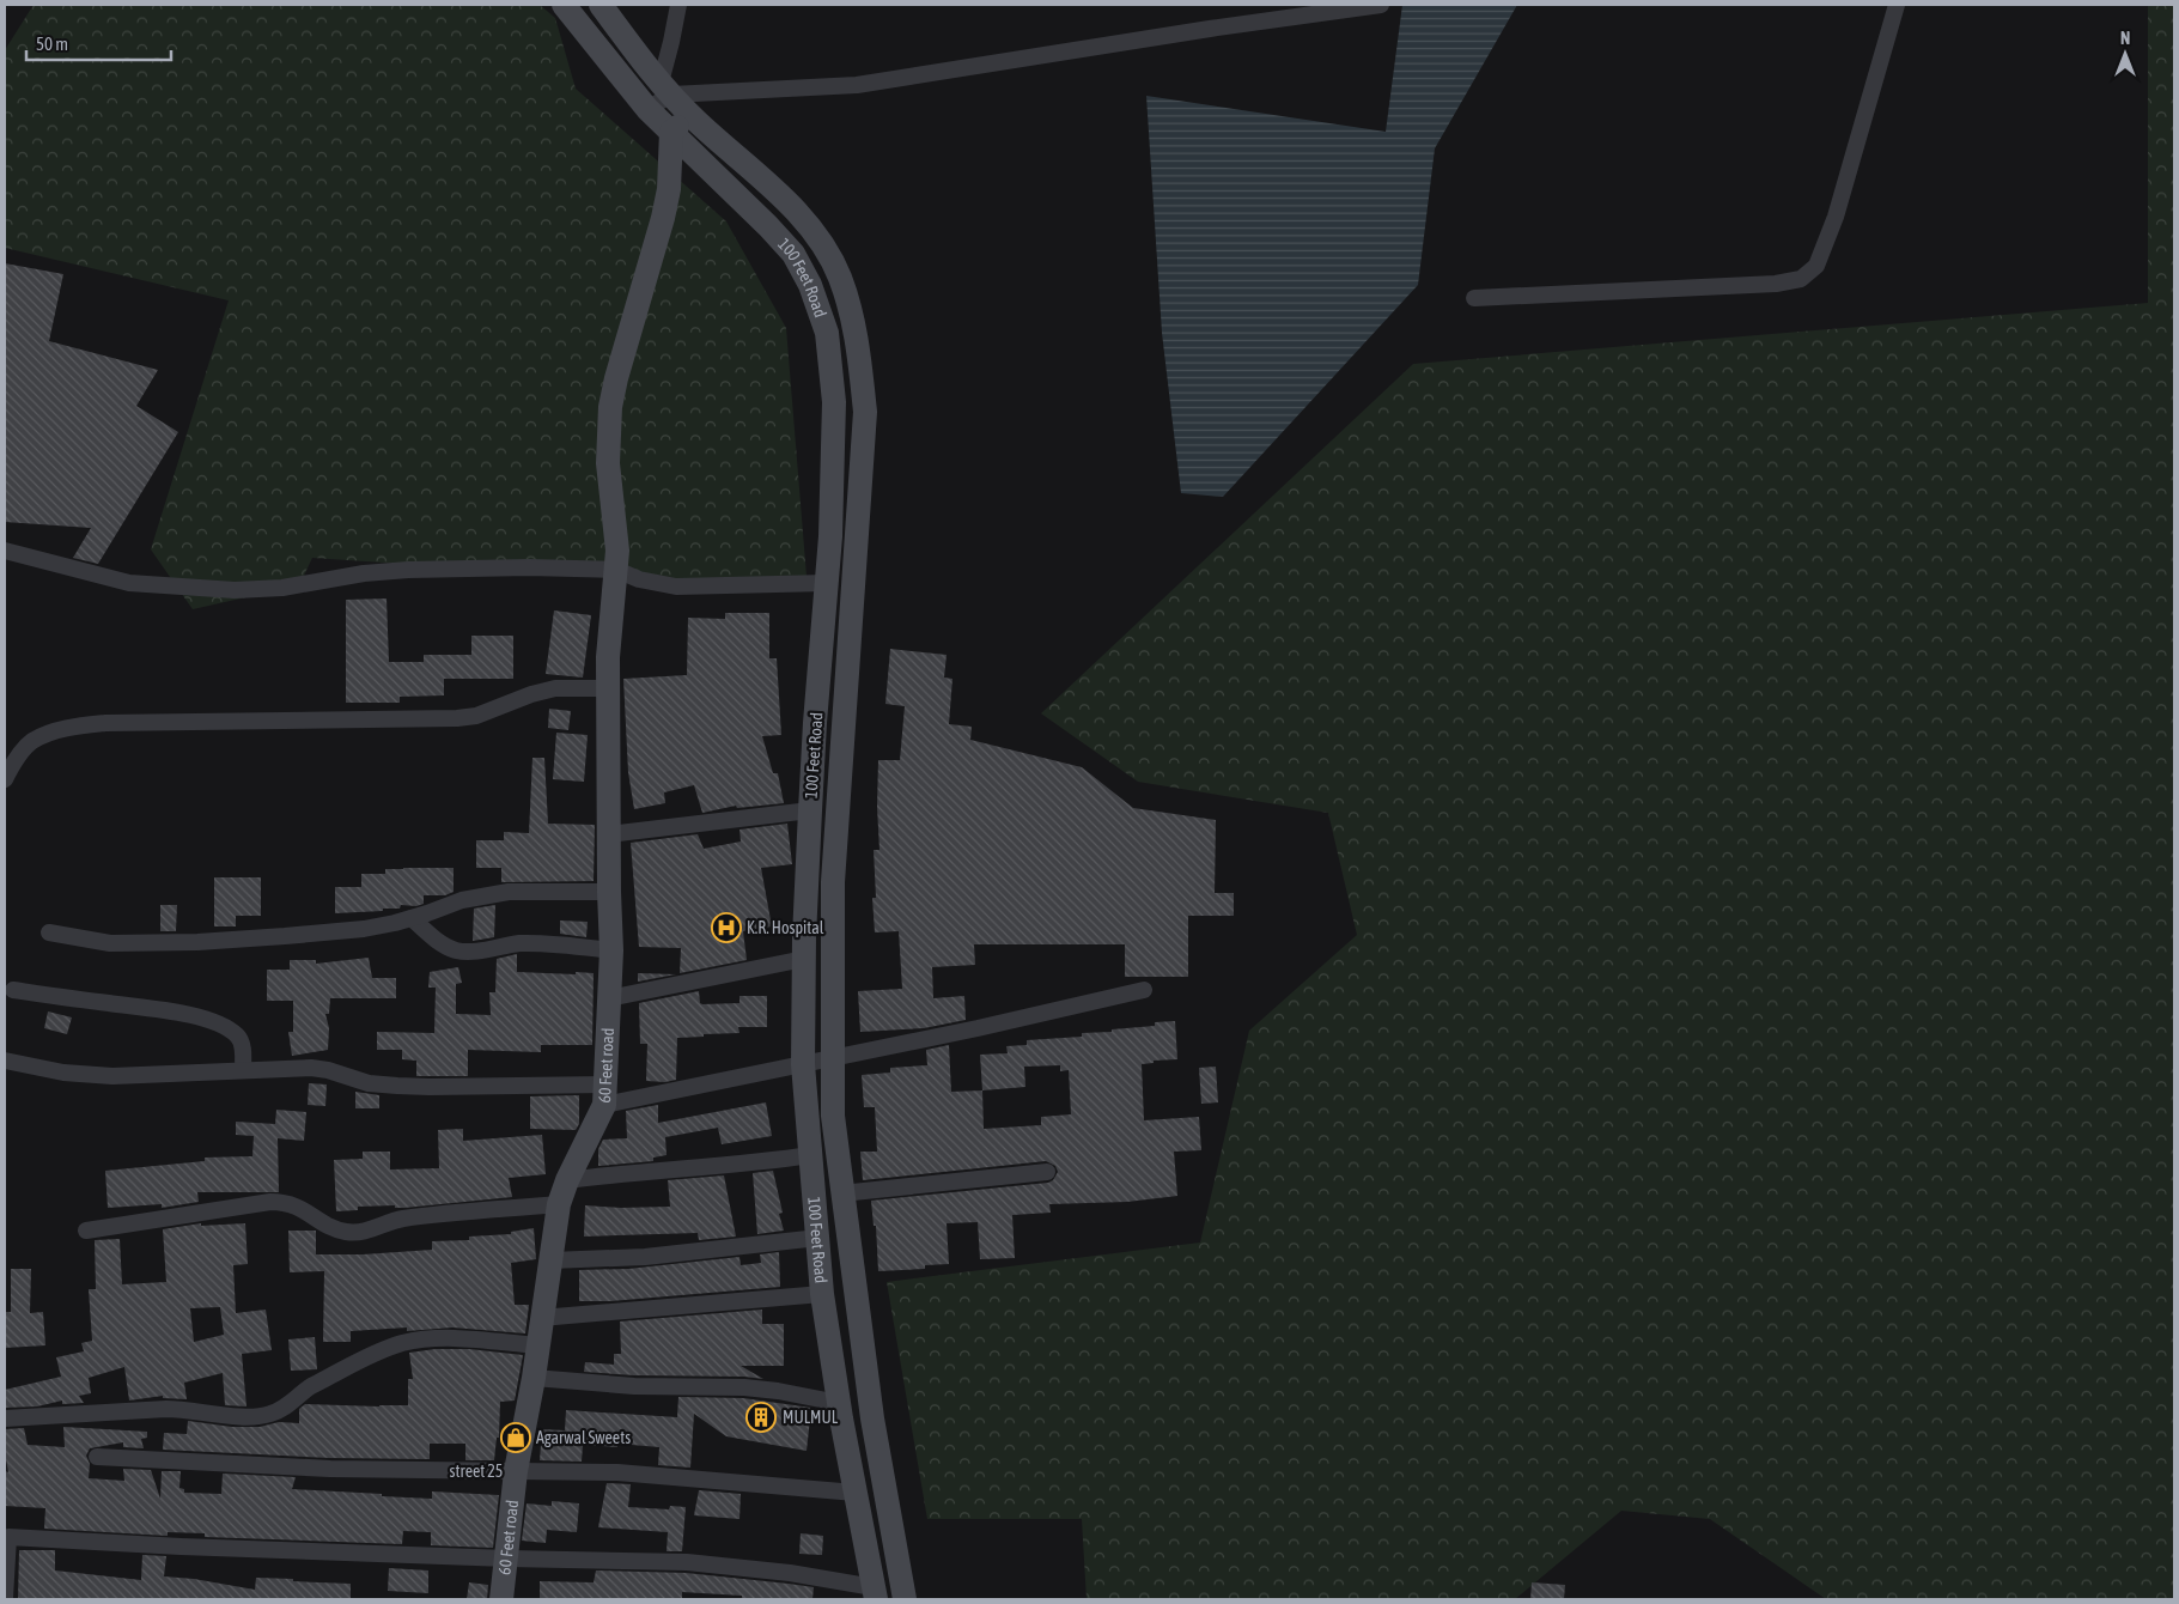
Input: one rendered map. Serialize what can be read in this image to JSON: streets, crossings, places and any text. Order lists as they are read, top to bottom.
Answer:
{
  "streets": {
    "street": ["100 Feet Road", "60 Feet road", "street 25"]
  },
  "crossings": [
    ["100 Feet Road", "60 Feet road"],
    ["100 Feet Road", "street 25"],
    ["60 Feet road", "street 25"]
  ],
  "places": {
    "hospital": ["K.R. Hospital"],
    "building": ["MULMUL"],
    "shop": ["Agarwal Sweets"]
  },
  "scale_bar": "50 m",
  "north": "top"
}
